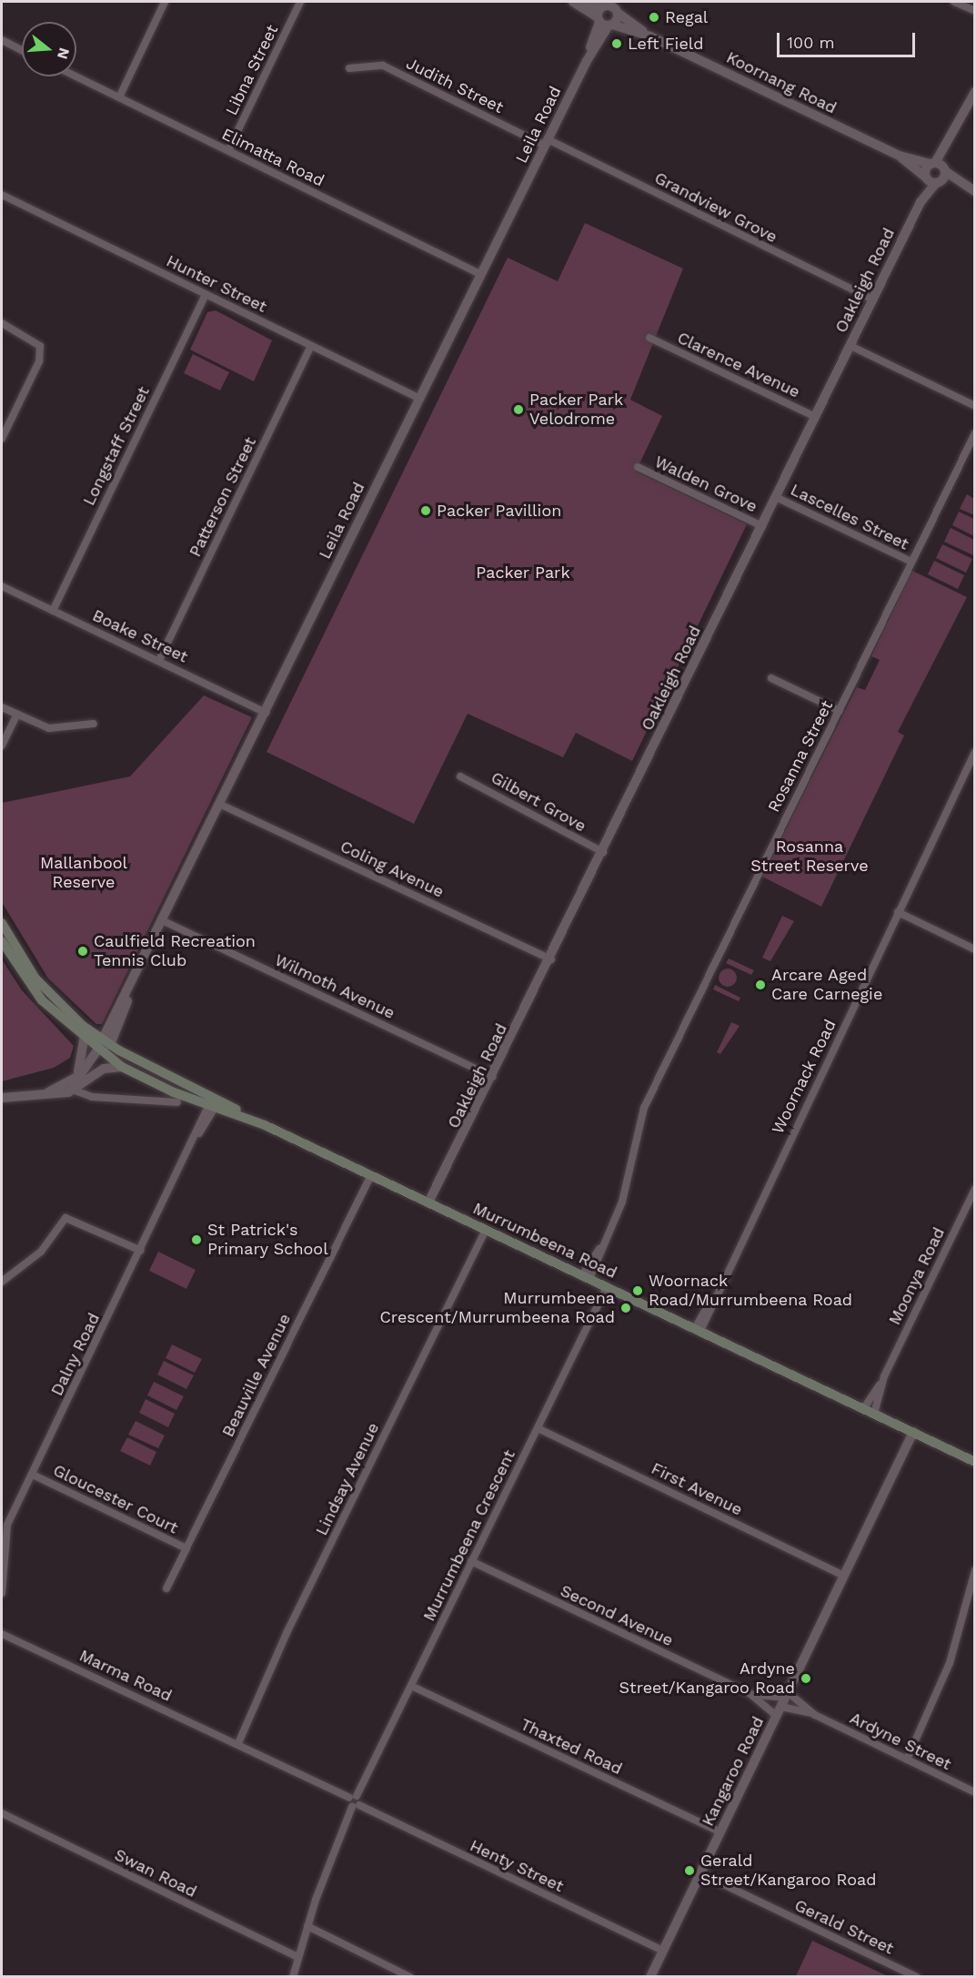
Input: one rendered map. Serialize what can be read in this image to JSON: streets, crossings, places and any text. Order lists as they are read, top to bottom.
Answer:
{
  "streets": {
    "main road": ["Leila Road", "Murrumbeena Road"],
    "street": [
      "Libna Street",
      "Koornang Road",
      "Judith Street",
      "Elimatta Road",
      "Grandview Grove",
      "Oakleigh Road",
      "Hunter Street",
      "Clarence Avenue",
      "Longstaff Street",
      "Walden Grove",
      "Patterson Street",
      "Lascelles Street",
      "Boake Street",
      "Rosanna Street",
      "Gilbert Grove",
      "Coling Avenue",
      "Wilmoth Avenue",
      "Woornack Road",
      "Moonya Road",
      "Dalny Road",
      "Beauville Avenue",
      "Lindsay Avenue",
      "First Avenue",
      "Gloucester Court",
      "Murrumbeena Crescent",
      "Second Avenue",
      "Marma Road",
      "Ardyne Street",
      "Thaxted Road",
      "Kangaroo Road",
      "Henty Street",
      "Swan Road",
      "Gerald Street"
    ]
  },
  "crossings": [
    ["Libna Street", "Elimatta Road"],
    ["Koornang Road", "Leila Road"],
    ["Koornang Road", "Oakleigh Road"],
    ["Judith Street", "Leila Road"],
    ["Judith Street", "Grandview Grove"],
    ["Leila Road", "Elimatta Road"],
    ["Leila Road", "Grandview Grove"],
    ["Leila Road", "Hunter Street"],
    ["Leila Road", "Boake Street"],
    ["Leila Road", "Coling Avenue"],
    ["Leila Road", "Wilmoth Avenue"],
    ["Leila Road", "Murrumbeena Road"],
    ["Grandview Grove", "Oakleigh Road"],
    ["Oakleigh Road", "Clarence Avenue"],
    ["Oakleigh Road", "Walden Grove"],
    ["Oakleigh Road", "Lascelles Street"],
    ["Oakleigh Road", "Gilbert Grove"],
    ["Oakleigh Road", "Coling Avenue"],
    ["Oakleigh Road", "Wilmoth Avenue"],
    ["Oakleigh Road", "Murrumbeena Road"],
    ["Hunter Street", "Longstaff Street"],
    ["Hunter Street", "Patterson Street"],
    ["Longstaff Street", "Boake Street"],
    ["Patterson Street", "Boake Street"],
    ["Lascelles Street", "Rosanna Street"],
    ["Rosanna Street", "Murrumbeena Road"],
    ["Woornack Road", "Murrumbeena Road"],
    ["Murrumbeena Road", "Moonya Road"],
    ["Murrumbeena Road", "Dalny Road"],
    ["Murrumbeena Road", "Beauville Avenue"],
    ["Murrumbeena Road", "Lindsay Avenue"],
    ["Murrumbeena Road", "Murrumbeena Crescent"],
    ["Murrumbeena Road", "Kangaroo Road"],
    ["Dalny Road", "Gloucester Court"],
    ["Beauville Avenue", "Gloucester Court"],
    ["Lindsay Avenue", "Marma Road"],
    ["First Avenue", "Murrumbeena Crescent"],
    ["First Avenue", "Kangaroo Road"],
    ["Murrumbeena Crescent", "Second Avenue"],
    ["Murrumbeena Crescent", "Thaxted Road"],
    ["Second Avenue", "Ardyne Street"],
    ["Second Avenue", "Kangaroo Road"],
    ["Ardyne Street", "Kangaroo Road"],
    ["Thaxted Road", "Kangaroo Road"],
    ["Kangaroo Road", "Henty Street"],
    ["Kangaroo Road", "Gerald Street"]
  ],
  "parks": ["Packer Park", "Rosanna Street Reserve", "Mallanbool Reserve"],
  "places": [
    "Regal",
    "Left Field",
    "Packer Park Velodrome",
    "Packer Pavillion",
    "Caulfield Recreation Tennis Club",
    "Arcare Aged Care Carnegie",
    "St Patrick's Primary School",
    "Woornack Road/Murrumbeena Road",
    "Murrumbeena Crescent/Murrumbeena Road",
    "Ardyne Street/Kangaroo Road",
    "Gerald Street/Kangaroo Road"
  ],
  "scale_bar": "100 m",
  "north": "right"
}
